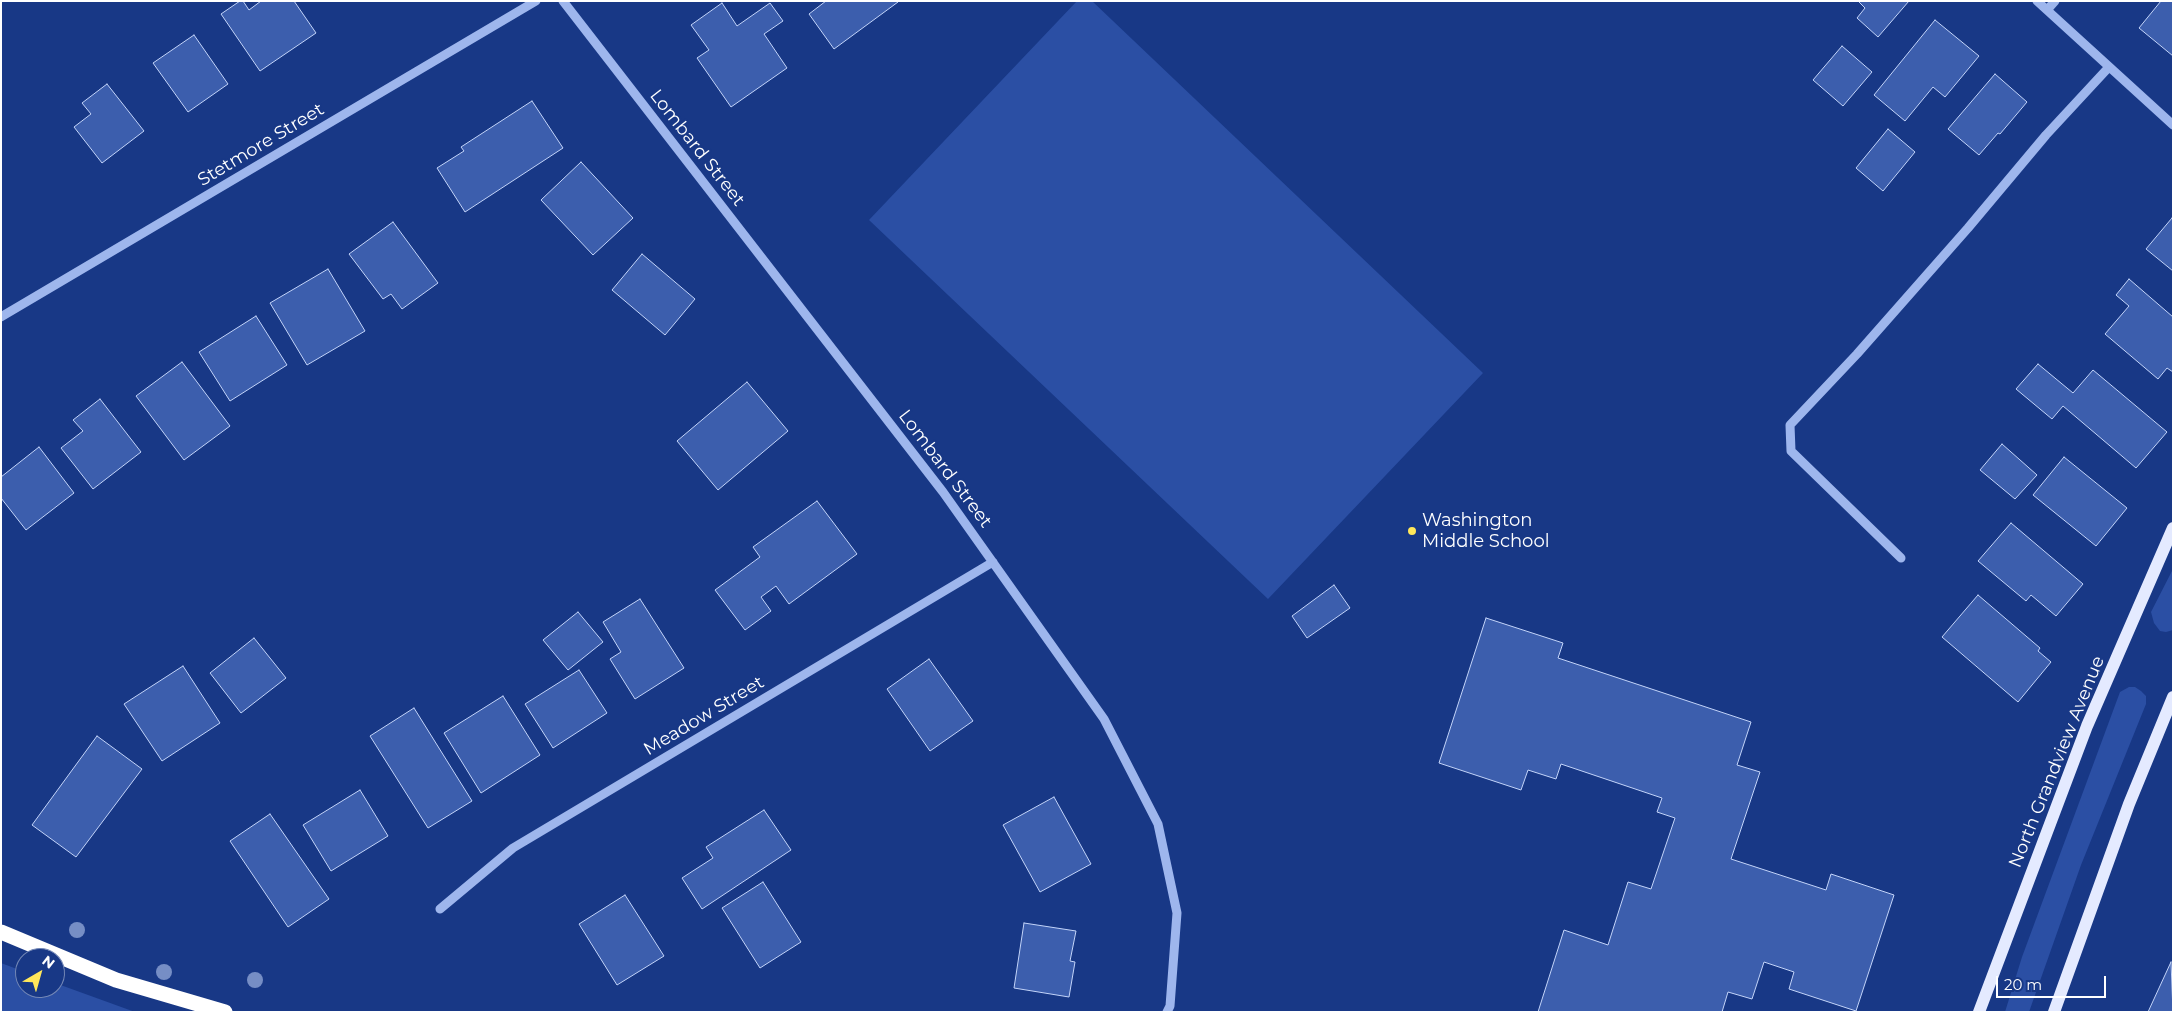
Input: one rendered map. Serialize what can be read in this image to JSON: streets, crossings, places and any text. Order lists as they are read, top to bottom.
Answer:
{
  "streets": {
    "main road": ["North Grandview Avenue"],
    "street": ["Stetmore Street", "Lombard Street", "Meadow Street"]
  },
  "crossings": [
    ["Lombard Street", "Meadow Street"]
  ],
  "places": ["Washington Middle School"],
  "scale_bar": "20 m",
  "north": "top right"
}
